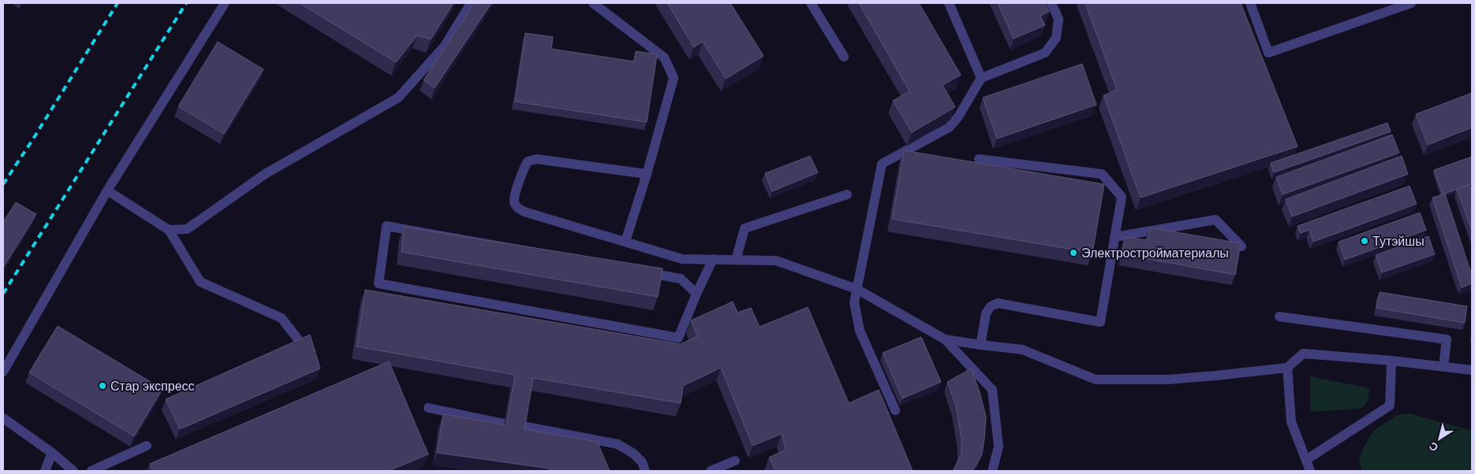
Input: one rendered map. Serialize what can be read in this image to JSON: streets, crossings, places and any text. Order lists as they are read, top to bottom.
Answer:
{
  "places": ["Тутэйшы", "Электростройматериалы", "Стар экспресс"],
  "north": "bottom left"
}
